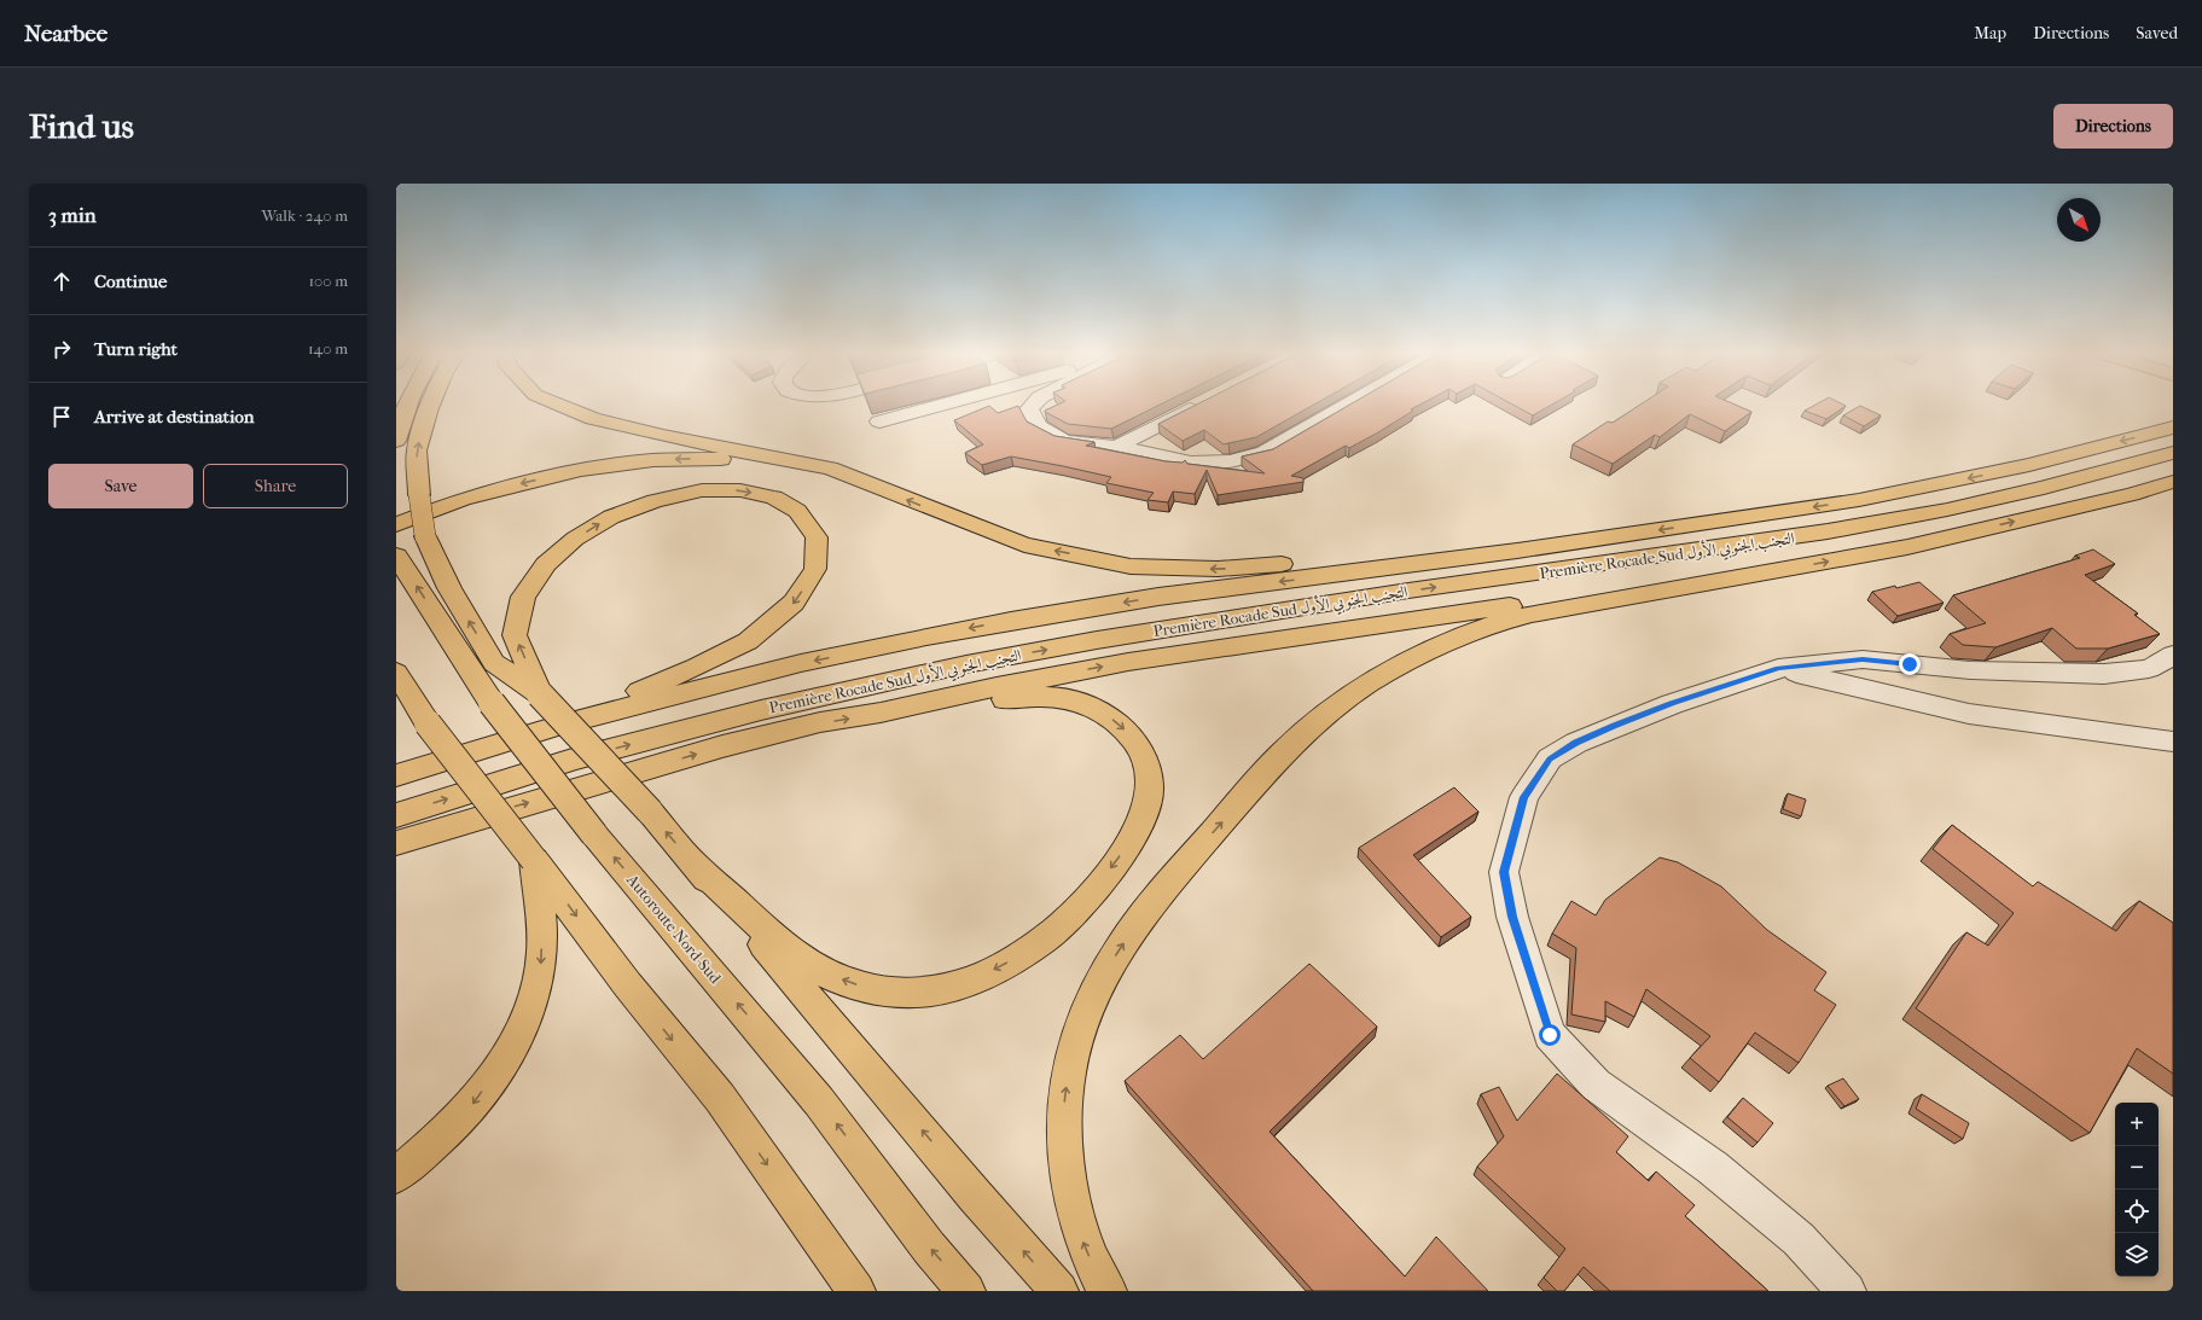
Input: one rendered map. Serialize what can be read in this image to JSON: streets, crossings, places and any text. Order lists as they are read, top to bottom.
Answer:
{
  "streets": {
    "main road": ["Première Rocade Sud التجنب الجنوبي الأول", "Autoroute Nord-Sud"]
  },
  "north": "bottom right",
  "page": {
    "header": "Nearbee",
    "nav": ["Map", "Directions", "Saved"],
    "buttons": [
      "Directions",
      ["Save", "Share"]
    ],
    "title": "Find us",
    "heading": ["3 min", "Walk · 240 m"],
    "list": [
      ["Continue", "100 m"],
      ["Turn right", "140 m"],
      "Arrive at destination"
    ],
    "map_buttons": ["+", "−"]
  }
}
